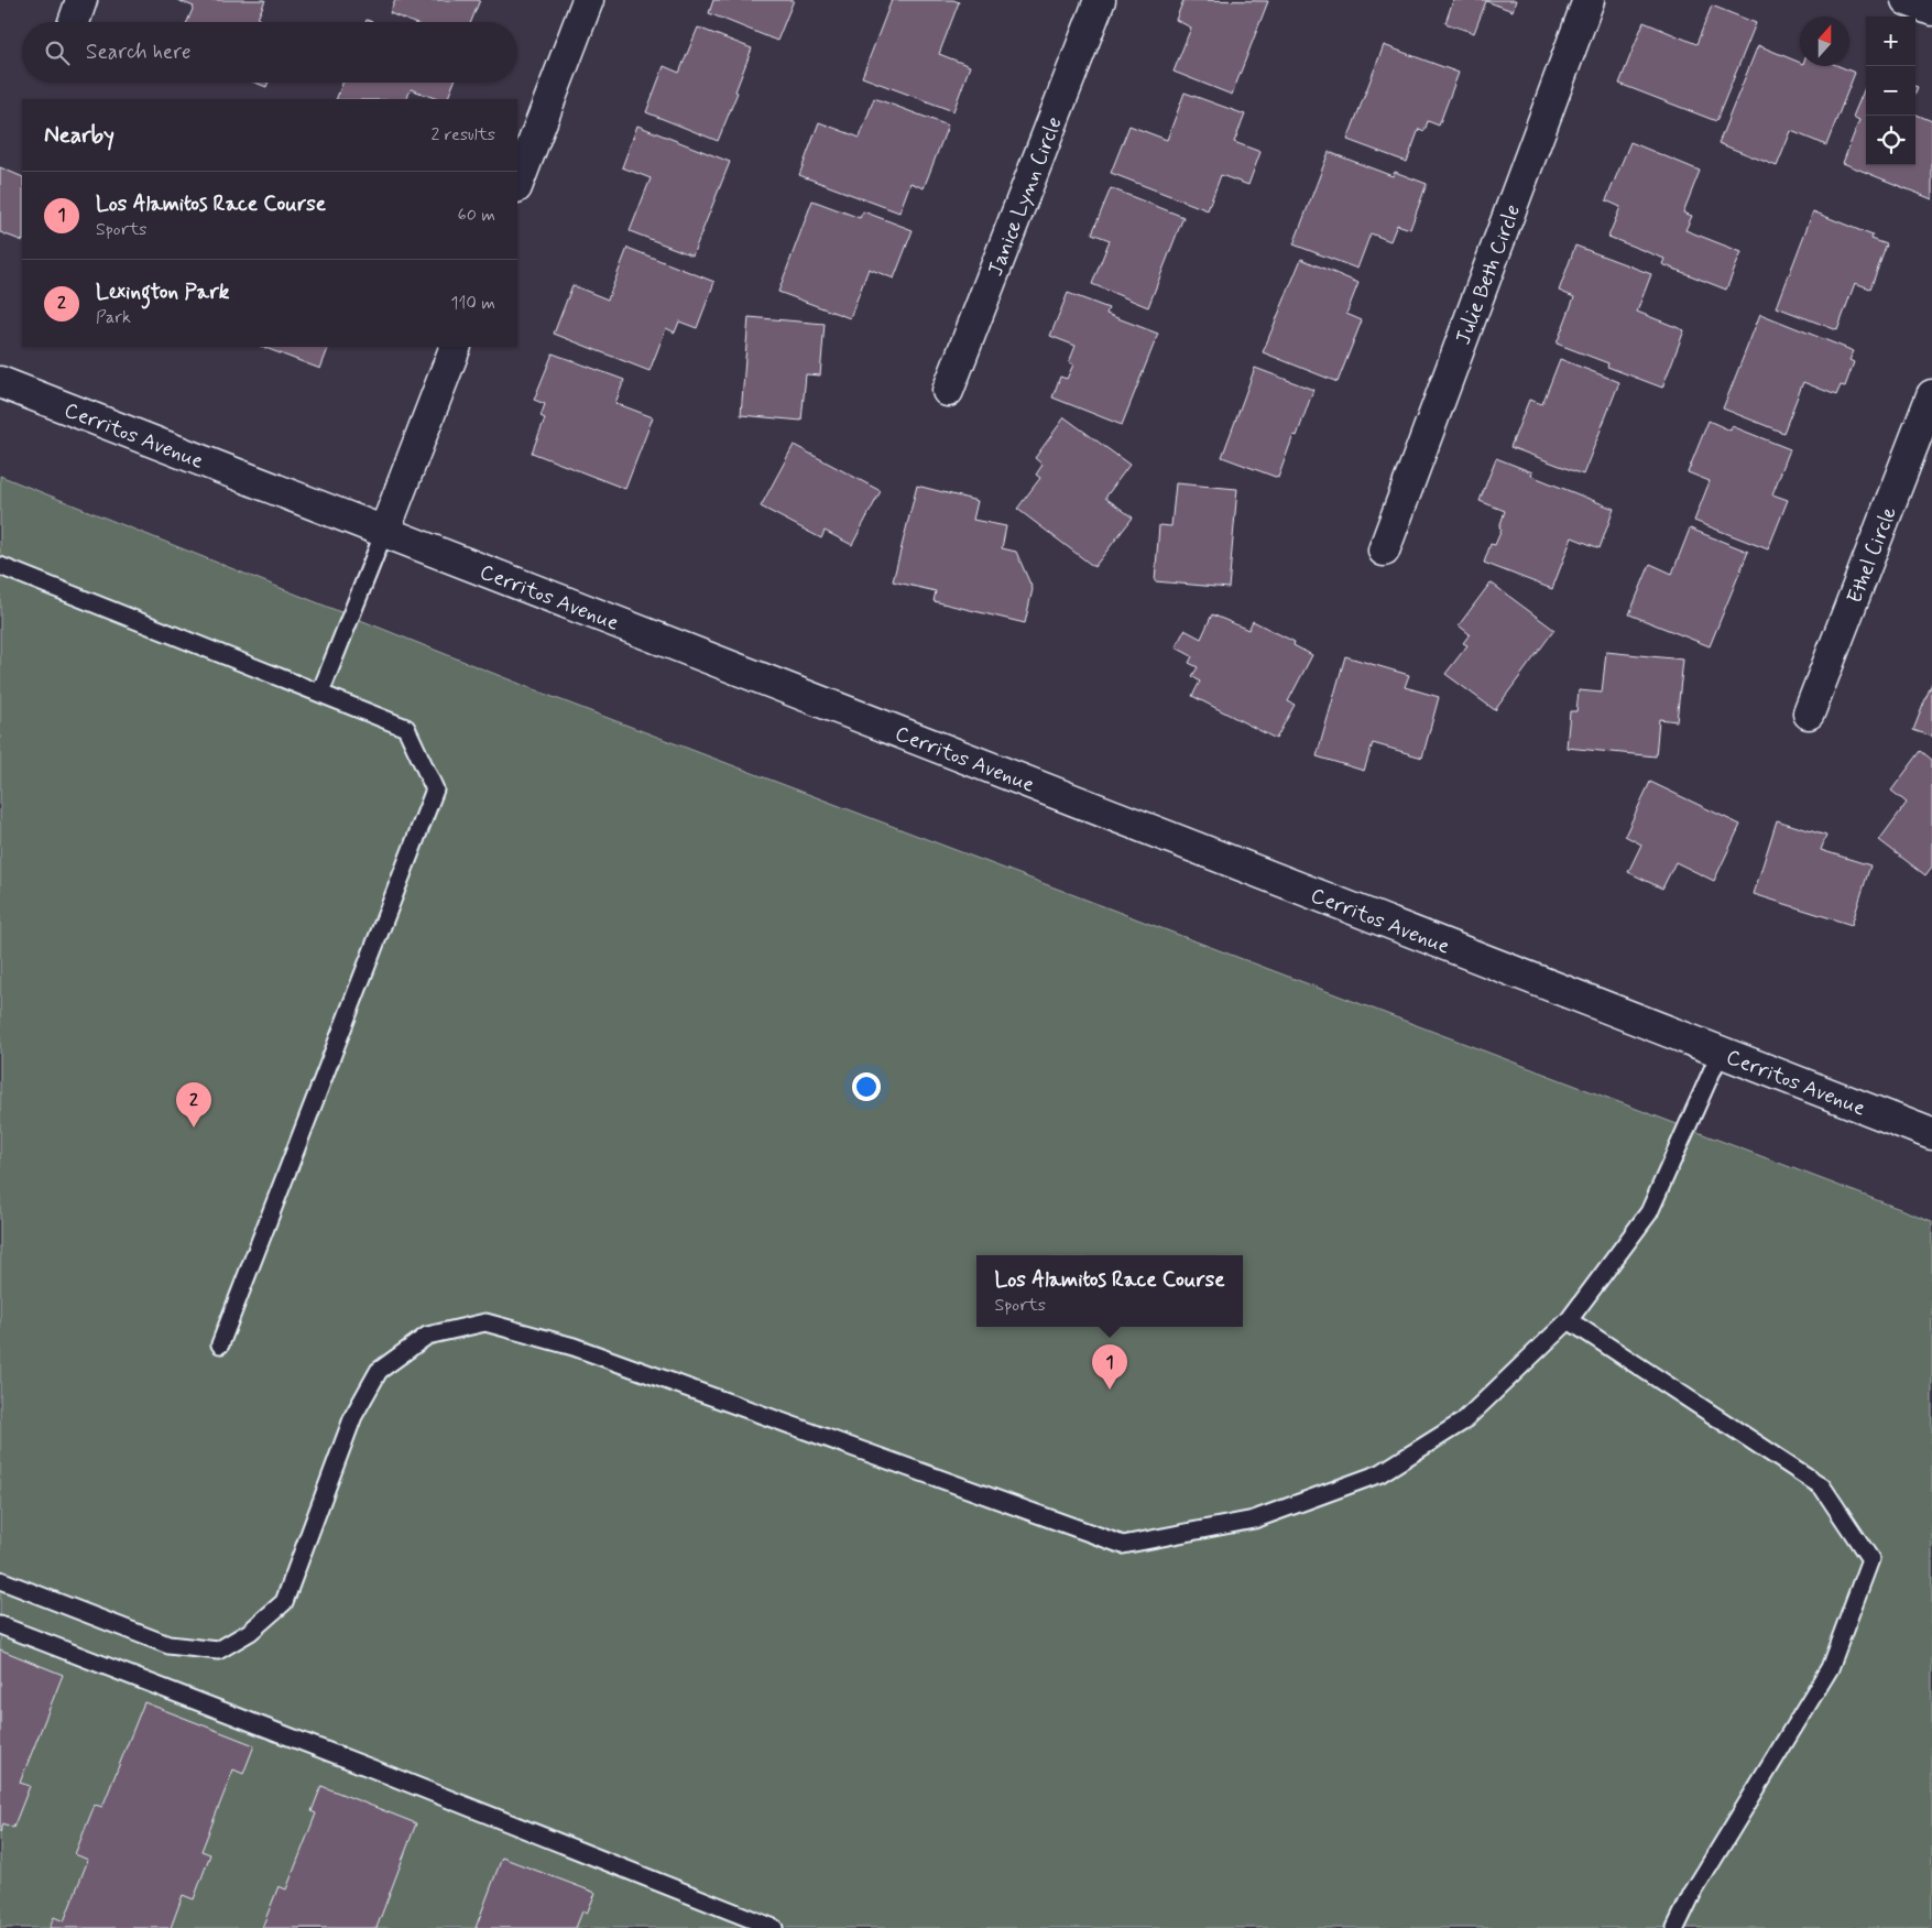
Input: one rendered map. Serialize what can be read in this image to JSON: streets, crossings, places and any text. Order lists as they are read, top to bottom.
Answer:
{
  "streets": {
    "main road": [
      "Janice Lynn Circle",
      "Julie Beth Circle",
      "Cerritos Avenue",
      "Ethel Circle"
    ]
  },
  "north": "top",
  "page": {
    "map_buttons": ["+", "−"],
    "search": "Search here",
    "heading": ["Nearby", "2 results"],
    "list": [
      {
        "mark": "1",
        "name": "Los Alamitos Race Course",
        "note": "Sports",
        "value": "60 m"
      },
      {
        "mark": "2",
        "name": "Lexington Park",
        "note": "Park",
        "value": "110 m"
      }
    ],
    "pins": ["2", "1"],
    "popup": ["Los Alamitos Race Course", "Sports"]
  }
}
